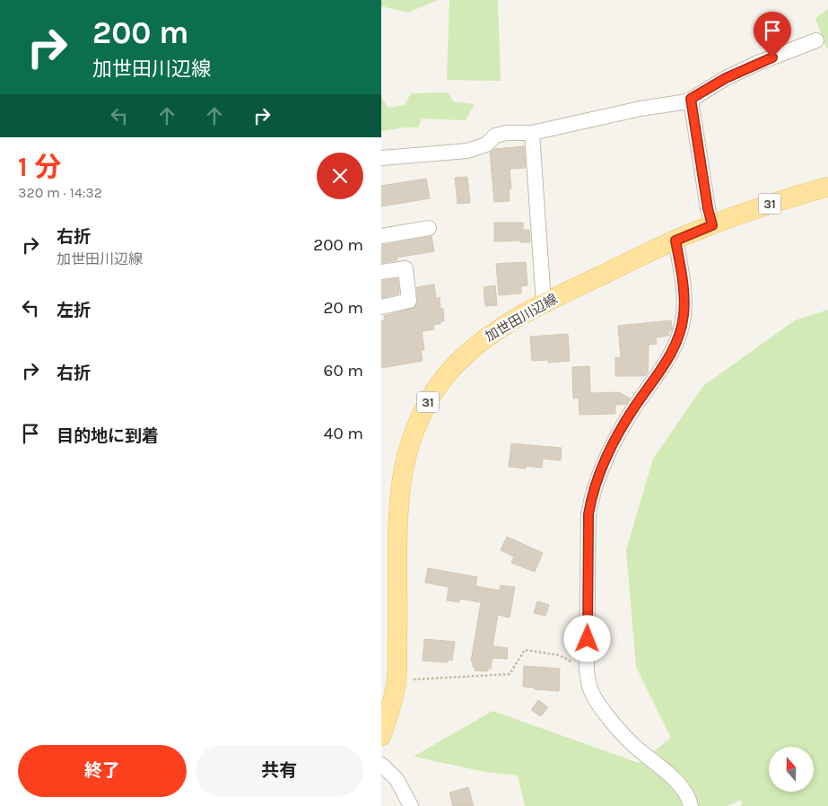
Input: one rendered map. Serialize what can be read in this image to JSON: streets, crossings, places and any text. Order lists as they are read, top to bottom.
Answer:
{
  "streets": {
    "main road": ["31", "加世田川辺線"]
  },
  "north": "top",
  "page": {
    "turn": ["200 m", "加世田川辺線"],
    "heading": ["1 分", "320 m · 14:32"],
    "list": [
      {
        "name": "右折",
        "note": "加世田川辺線",
        "value": "200 m"
      },
      {
        "name": "左折",
        "value": "20 m"
      },
      {
        "name": "右折",
        "value": "60 m"
      },
      {
        "name": "目的地に到着",
        "value": "40 m"
      }
    ],
    "buttons": ["終了", "共有"]
  }
}
